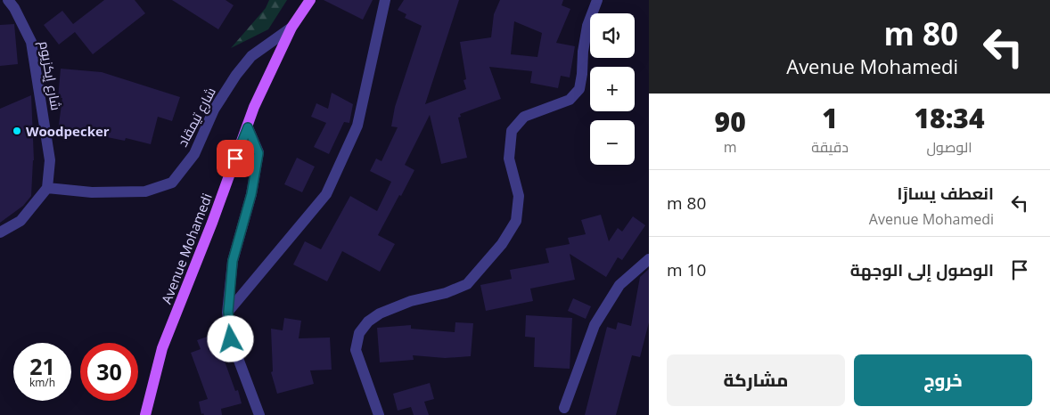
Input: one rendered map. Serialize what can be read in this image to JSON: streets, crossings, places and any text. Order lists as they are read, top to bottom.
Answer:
{
  "streets": {
    "main road": ["Avenue Mohamedi"],
    "street": ["شارع إيكزيوم", "شارع تيمقاد"]
  },
  "crossings": [
    ["شارع إيكزيوم", "شارع تيمقاد"],
    ["شارع تيمقاد", "Avenue Mohamedi"]
  ],
  "places": ["Woodpecker"],
  "page": {
    "turn": ["80 m", "Avenue Mohamedi"],
    "map_buttons": ["+", "−"],
    "eta": [
      "18:34",
      "الوصول",
      "1",
      "دقيقة",
      "90",
      "m"
    ],
    "list": [
      {
        "name": "انعطف يسارًا",
        "note": "Avenue Mohamedi",
        "value": "80 m"
      },
      {
        "name": "الوصول إلى الوجهة",
        "value": "10 m"
      }
    ],
    "speed": "21 km/h",
    "limit": "30",
    "buttons": ["خروج", "مشاركة"]
  }
}
